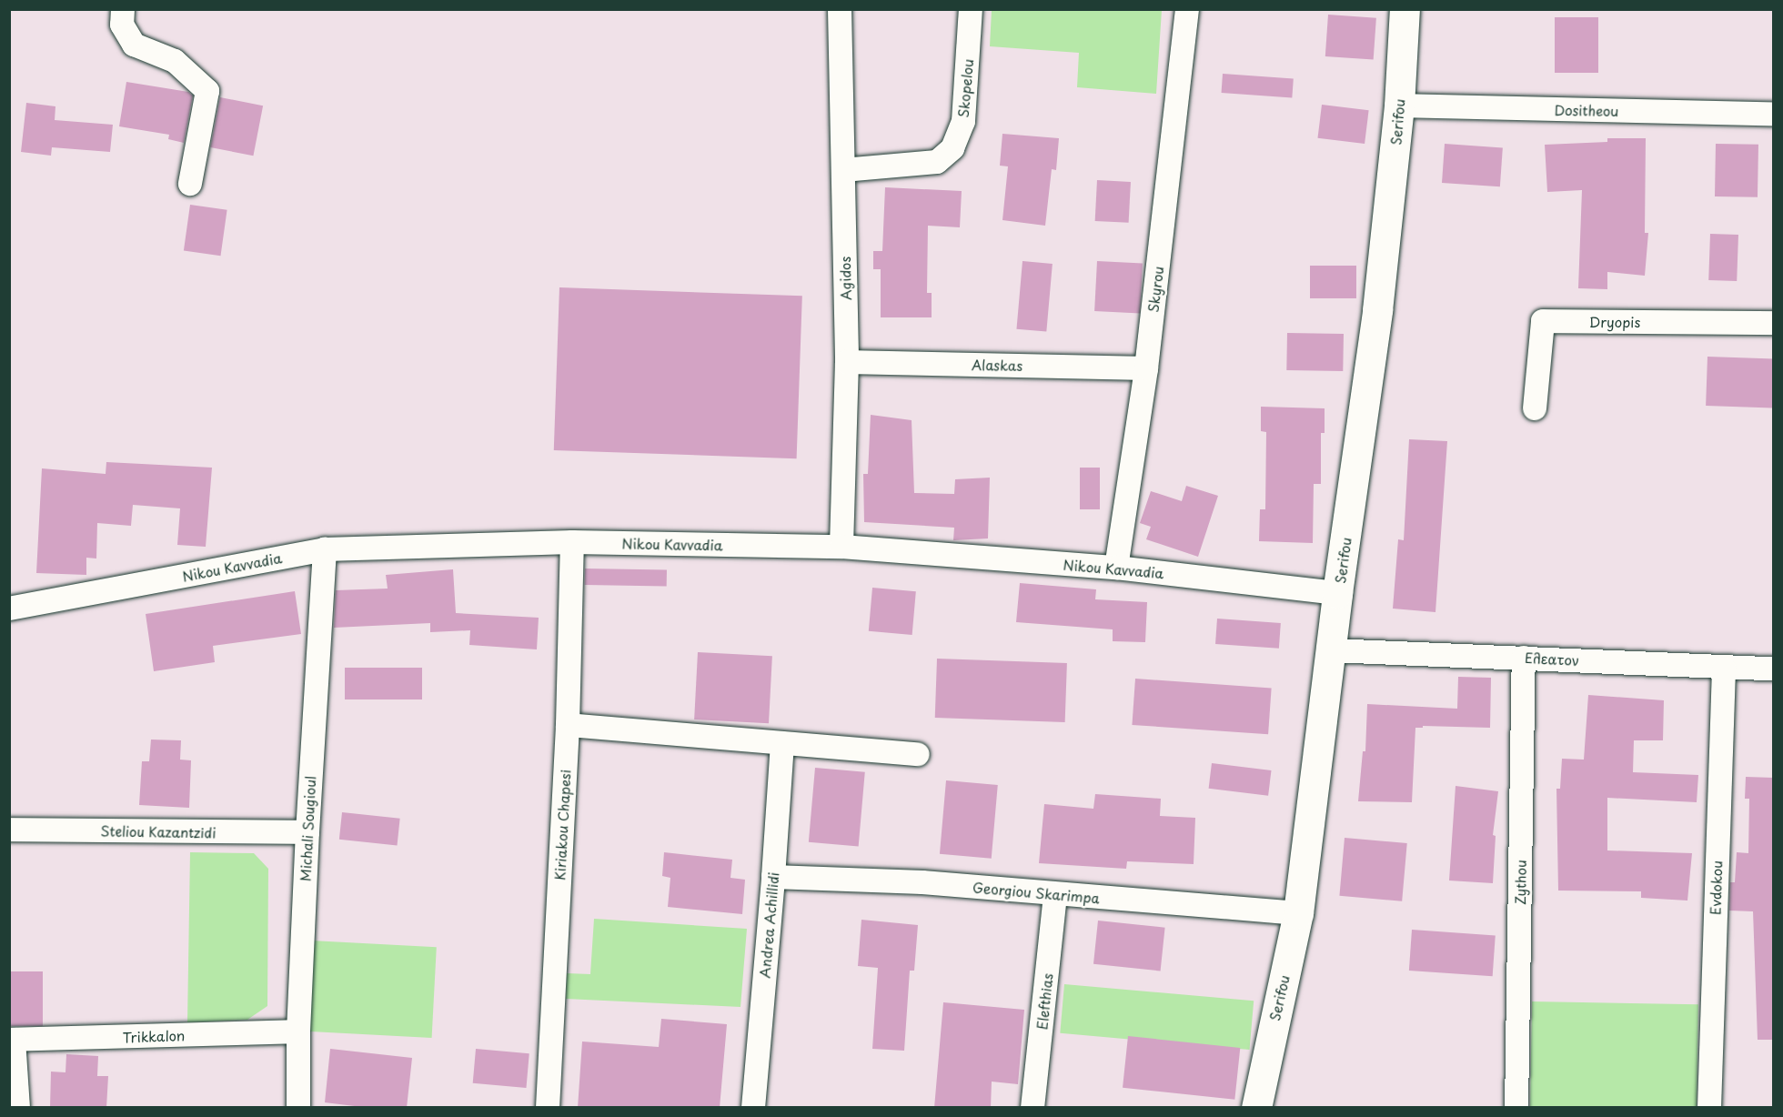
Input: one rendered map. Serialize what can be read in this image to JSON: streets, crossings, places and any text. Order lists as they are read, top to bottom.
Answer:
{
  "streets": {
    "street": [
      "Skopelou",
      "Dositheou",
      "Serifou",
      "Agidos",
      "Skyrou",
      "Dryopis",
      "Alaskas",
      "Nikou Kavvadia",
      "Ελεατον",
      "Kiriakou Chapesi",
      "Michali Sougioul",
      "Steliou Kazantzidi",
      "Zythou",
      "Evdokou",
      "Georgiou Skarimpa",
      "Andrea Achillidi",
      "Elefthias",
      "Trikkalon"
    ]
  },
  "crossings": [
    ["Skopelou", "Agidos"],
    ["Dositheou", "Serifou"],
    ["Serifou", "Nikou Kavvadia"],
    ["Serifou", "Ελεατον"],
    ["Serifou", "Georgiou Skarimpa"],
    ["Agidos", "Alaskas"],
    ["Agidos", "Nikou Kavvadia"],
    ["Skyrou", "Alaskas"],
    ["Skyrou", "Nikou Kavvadia"],
    ["Nikou Kavvadia", "Kiriakou Chapesi"],
    ["Nikou Kavvadia", "Michali Sougioul"],
    ["Ελεατον", "Zythou"],
    ["Ελεατον", "Evdokou"],
    ["Michali Sougioul", "Steliou Kazantzidi"],
    ["Michali Sougioul", "Trikkalon"],
    ["Georgiou Skarimpa", "Andrea Achillidi"],
    ["Georgiou Skarimpa", "Elefthias"]
  ]
}
